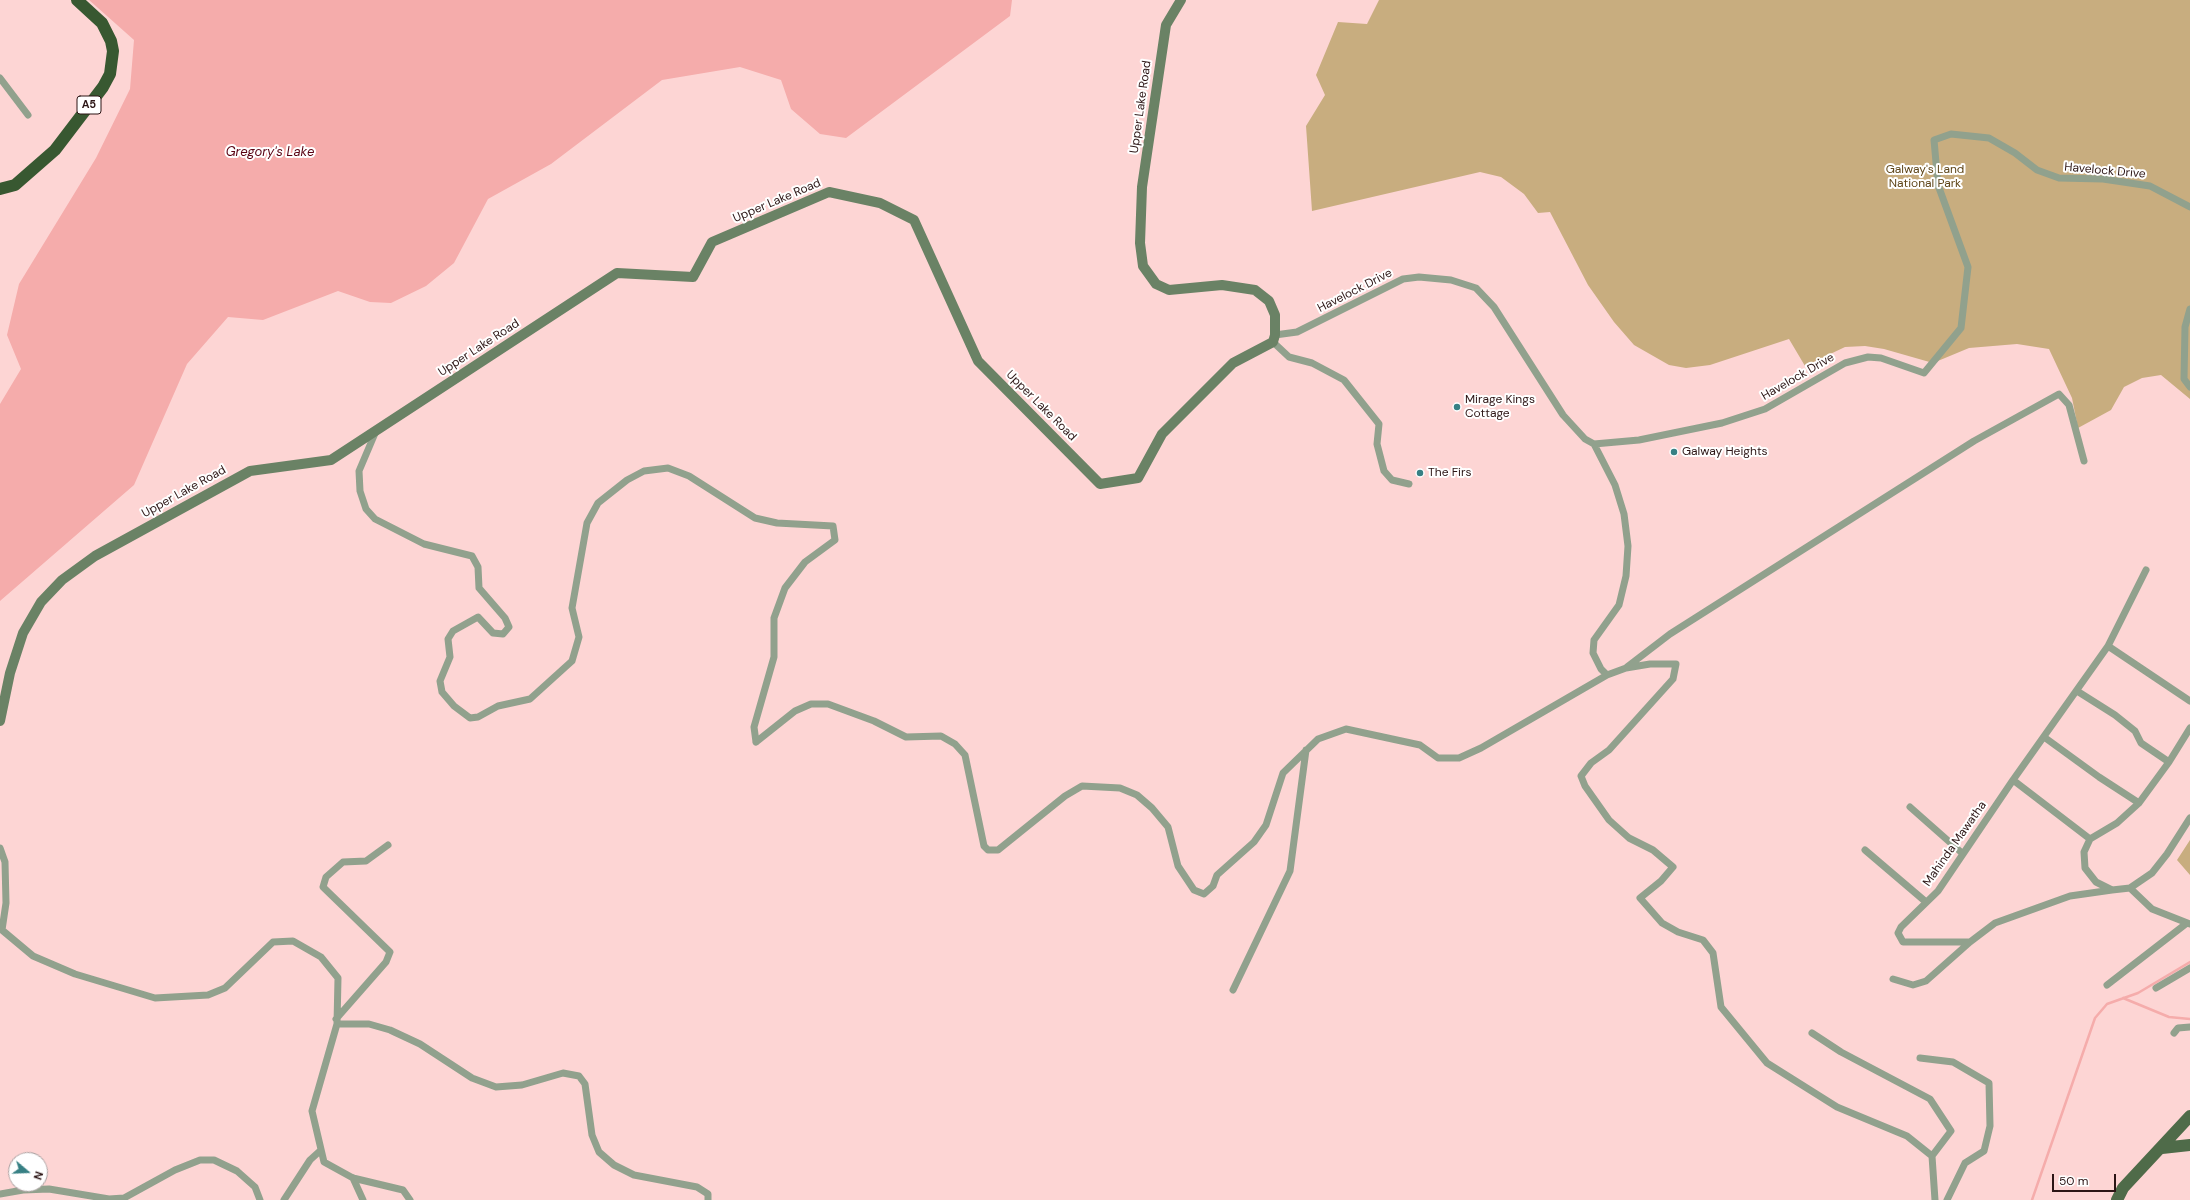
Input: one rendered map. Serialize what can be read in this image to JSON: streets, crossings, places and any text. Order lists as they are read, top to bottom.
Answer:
{
  "streets": {
    "highway": ["A5"],
    "street": ["Upper Lake Road", "Havelock Drive", "Mahinda Mawatha"]
  },
  "crossings": [
    ["Upper Lake Road", "Havelock Drive"]
  ],
  "water": ["Gregory's Lake"],
  "parks": ["Galway's Land National Park"],
  "places": ["Mirage Kings Cottage", "Galway Heights", "The Firs"],
  "scale_bar": "50 m",
  "north": "right"
}
